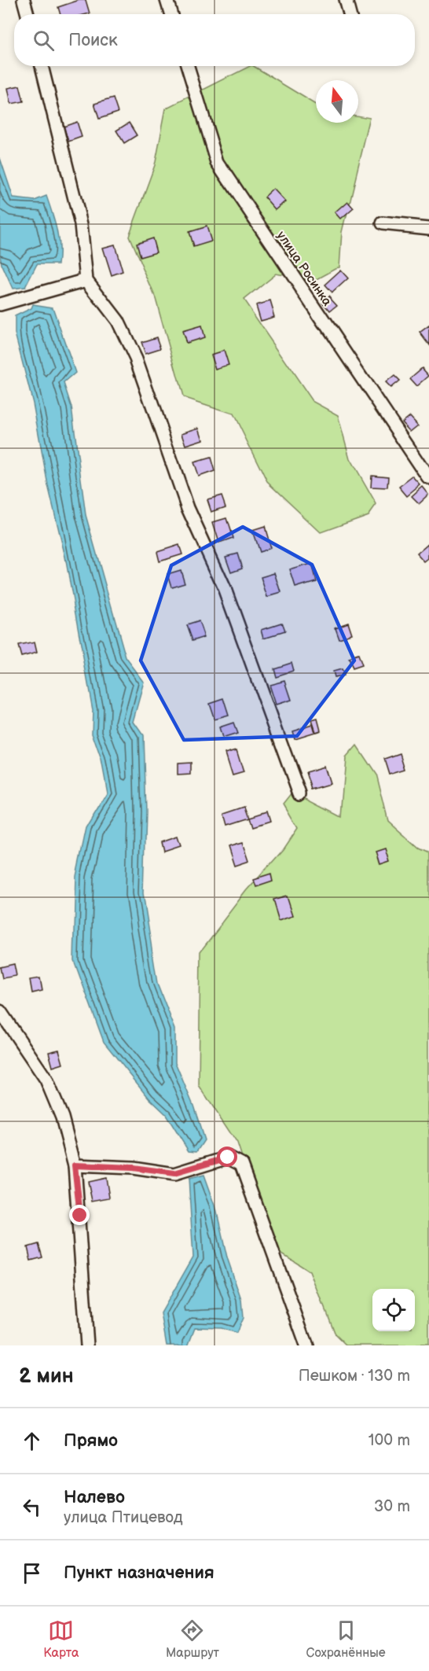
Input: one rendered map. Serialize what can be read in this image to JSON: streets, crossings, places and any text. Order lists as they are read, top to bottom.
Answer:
{
  "streets": {
    "street": ["улица Росинка"]
  },
  "north": "top",
  "page": {
    "search": "Поиск",
    "heading": ["2 мин", "Пешком · 130 m"],
    "list": [
      ["Прямо", "100 m"],
      ["Налево", "улица Птицевод", "30 m"],
      "Пункт назначения"
    ],
    "nav": ["Карта", "Маршрут", "Сохранённые"]
  }
}
